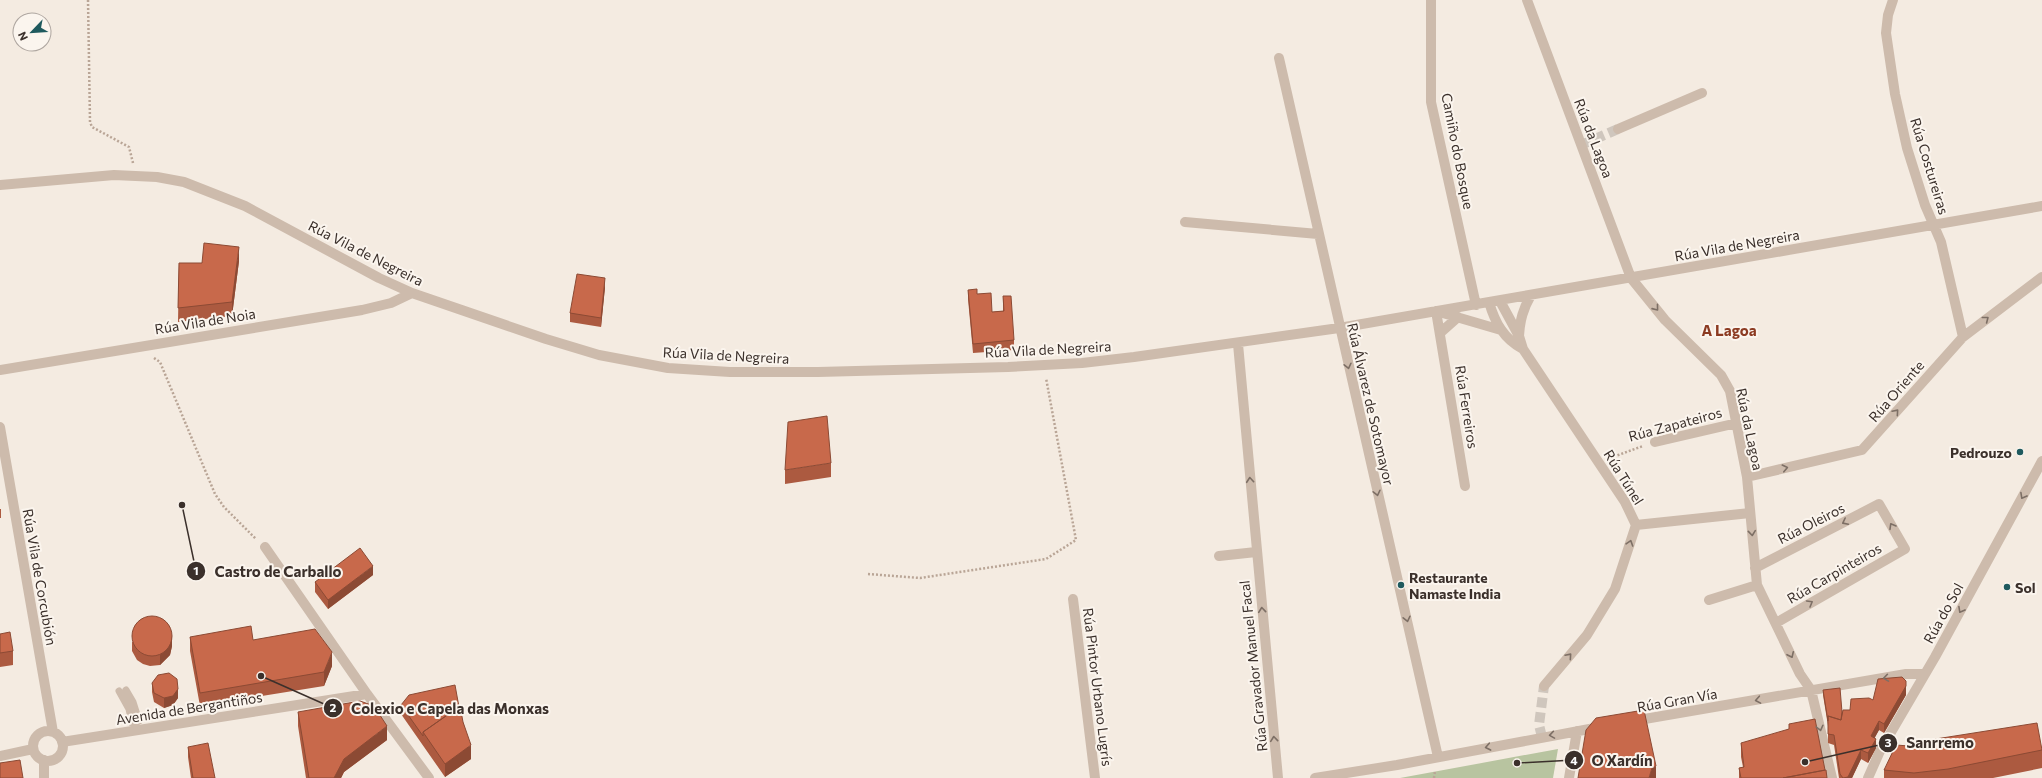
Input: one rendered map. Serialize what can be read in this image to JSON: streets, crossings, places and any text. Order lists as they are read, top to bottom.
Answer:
{
  "streets": {
    "street": [
      "Rúa da Lagoa",
      "Camiño do Bosque",
      "Rúa Costureiras",
      "Rúa Vila de Negreira",
      "Rúa Vila de Noia",
      "Rúa Oriente",
      "Rúa Álvarez de Sotomayor",
      "Rúa Ferreiros",
      "Rúa Zapateiros",
      "Rúa Túnel",
      "Rúa Oleiros",
      "Rúa Carpinteiros",
      "Rúa Vila de Corcubión",
      "Rúa do Sol",
      "Rúa Gravador Manuel Facal",
      "Rúa Pintor Urbano Lugrís",
      "Rúa Gran Vía",
      "Avenida de Bergantiños"
    ]
  },
  "crossings": [
    ["Rúa da Lagoa", "Rúa Vila de Negreira"],
    ["Rúa da Lagoa", "Rúa Oriente"],
    ["Rúa da Lagoa", "Rúa Zapateiros"],
    ["Rúa da Lagoa", "Rúa Oleiros"],
    ["Rúa da Lagoa", "Rúa Carpinteiros"],
    ["Rúa da Lagoa", "Rúa Gran Vía"],
    ["Camiño do Bosque", "Rúa Vila de Negreira"],
    ["Rúa Costureiras", "Rúa Vila de Negreira"],
    ["Rúa Costureiras", "Rúa Oriente"],
    ["Rúa Vila de Negreira", "Rúa Vila de Noia"],
    ["Rúa Vila de Negreira", "Rúa Álvarez de Sotomayor"],
    ["Rúa Vila de Negreira", "Rúa Ferreiros"],
    ["Rúa Vila de Negreira", "Rúa Túnel"],
    ["Rúa Vila de Negreira", "Rúa Gravador Manuel Facal"],
    ["Rúa Zapateiros", "Rúa Túnel"],
    ["Rúa Oleiros", "Rúa Carpinteiros"],
    ["Rúa Vila de Corcubión", "Avenida de Bergantiños"],
    ["Rúa do Sol", "Rúa Gran Vía"]
  ],
  "one_way": [
    "Rúa da Lagoa",
    "Rúa Oriente",
    "Rúa Álvarez de Sotomayor",
    "Rúa Oleiros",
    "Rúa do Sol",
    "Rúa Gravador Manuel Facal",
    "Rúa Gran Vía"
  ],
  "districts": ["A Lagoa"],
  "places": [
    "Pedrouzo",
    "Castro de Carballo",
    "Restaurante Namaste India",
    "Sol",
    "Colexio e Capela das Monxas",
    "Sanrremo",
    "O Xardín"
  ],
  "north": "bottom left"
}
